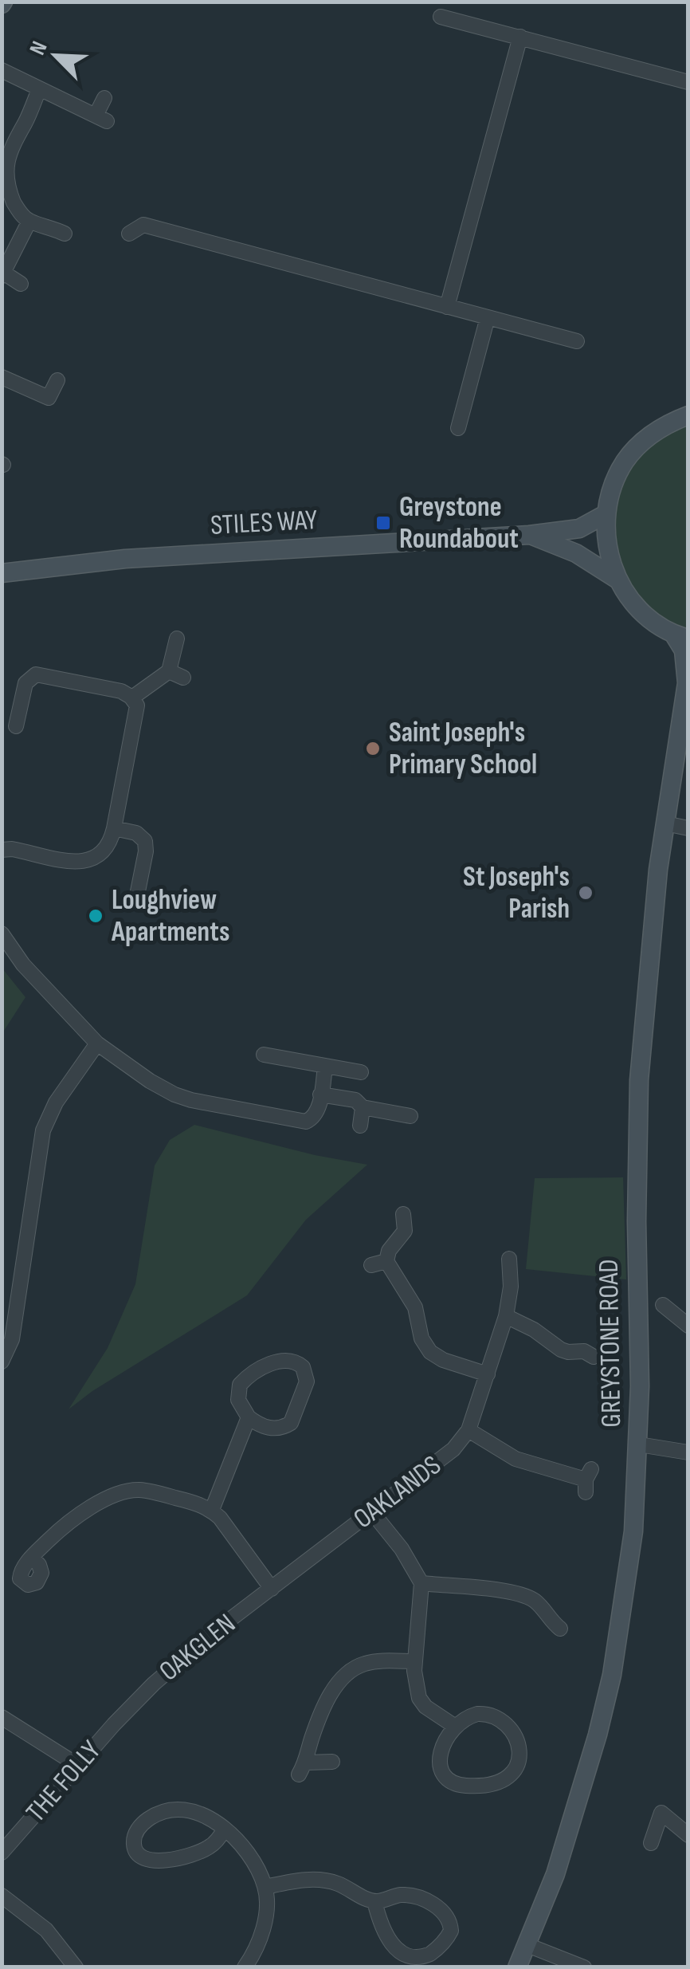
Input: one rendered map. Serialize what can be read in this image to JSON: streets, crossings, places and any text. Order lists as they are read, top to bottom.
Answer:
{
  "streets": {
    "main road": ["STILES WAY", "GREYSTONE ROAD"],
    "street": ["OAKLANDS", "OAKGLEN", "THE FOLLY"]
  },
  "crossings": [
    ["OAKLANDS", "OAKGLEN"],
    ["OAKGLEN", "THE FOLLY"]
  ],
  "places": {
    "transit": ["Greystone Roundabout"],
    "other": ["Saint Joseph's Primary School", "St Joseph's Parish", "Loughview Apartments"]
  },
  "north": "top left"
}
